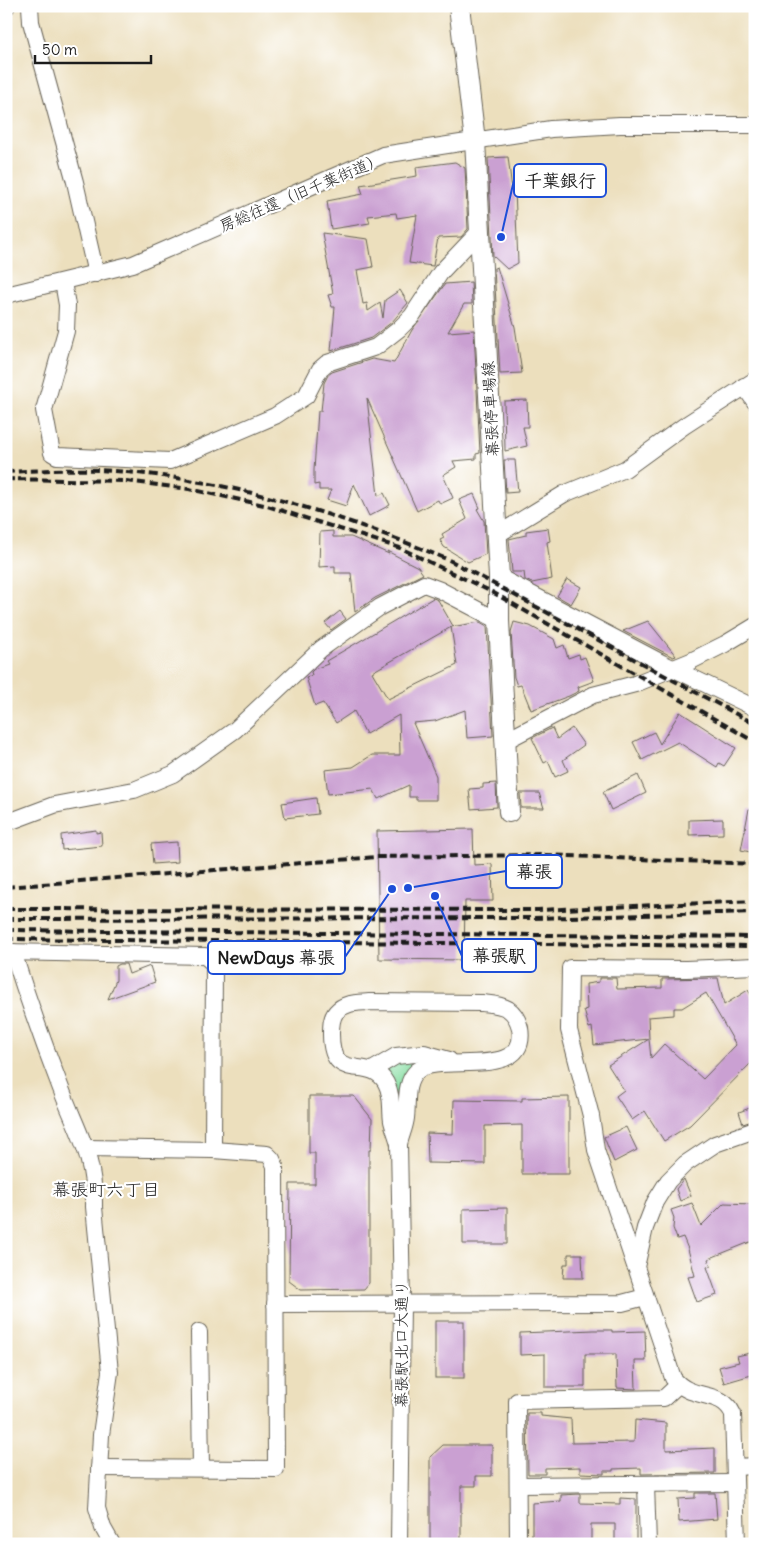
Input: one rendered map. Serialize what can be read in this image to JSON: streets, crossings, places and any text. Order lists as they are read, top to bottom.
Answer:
{
  "streets": {
    "main road": ["幕張停車場線"],
    "street": ["房総往還（旧千葉街道）", "幕張駅北口大通り"]
  },
  "crossings": [
    ["房総往還（旧千葉街道）", "幕張停車場線"]
  ],
  "districts": ["幕張町六丁目"],
  "places": [
    "千葉銀行",
    "幕張",
    "NewDays 幕張",
    "幕張駅"
  ],
  "scale_bar": "50 m"
}
